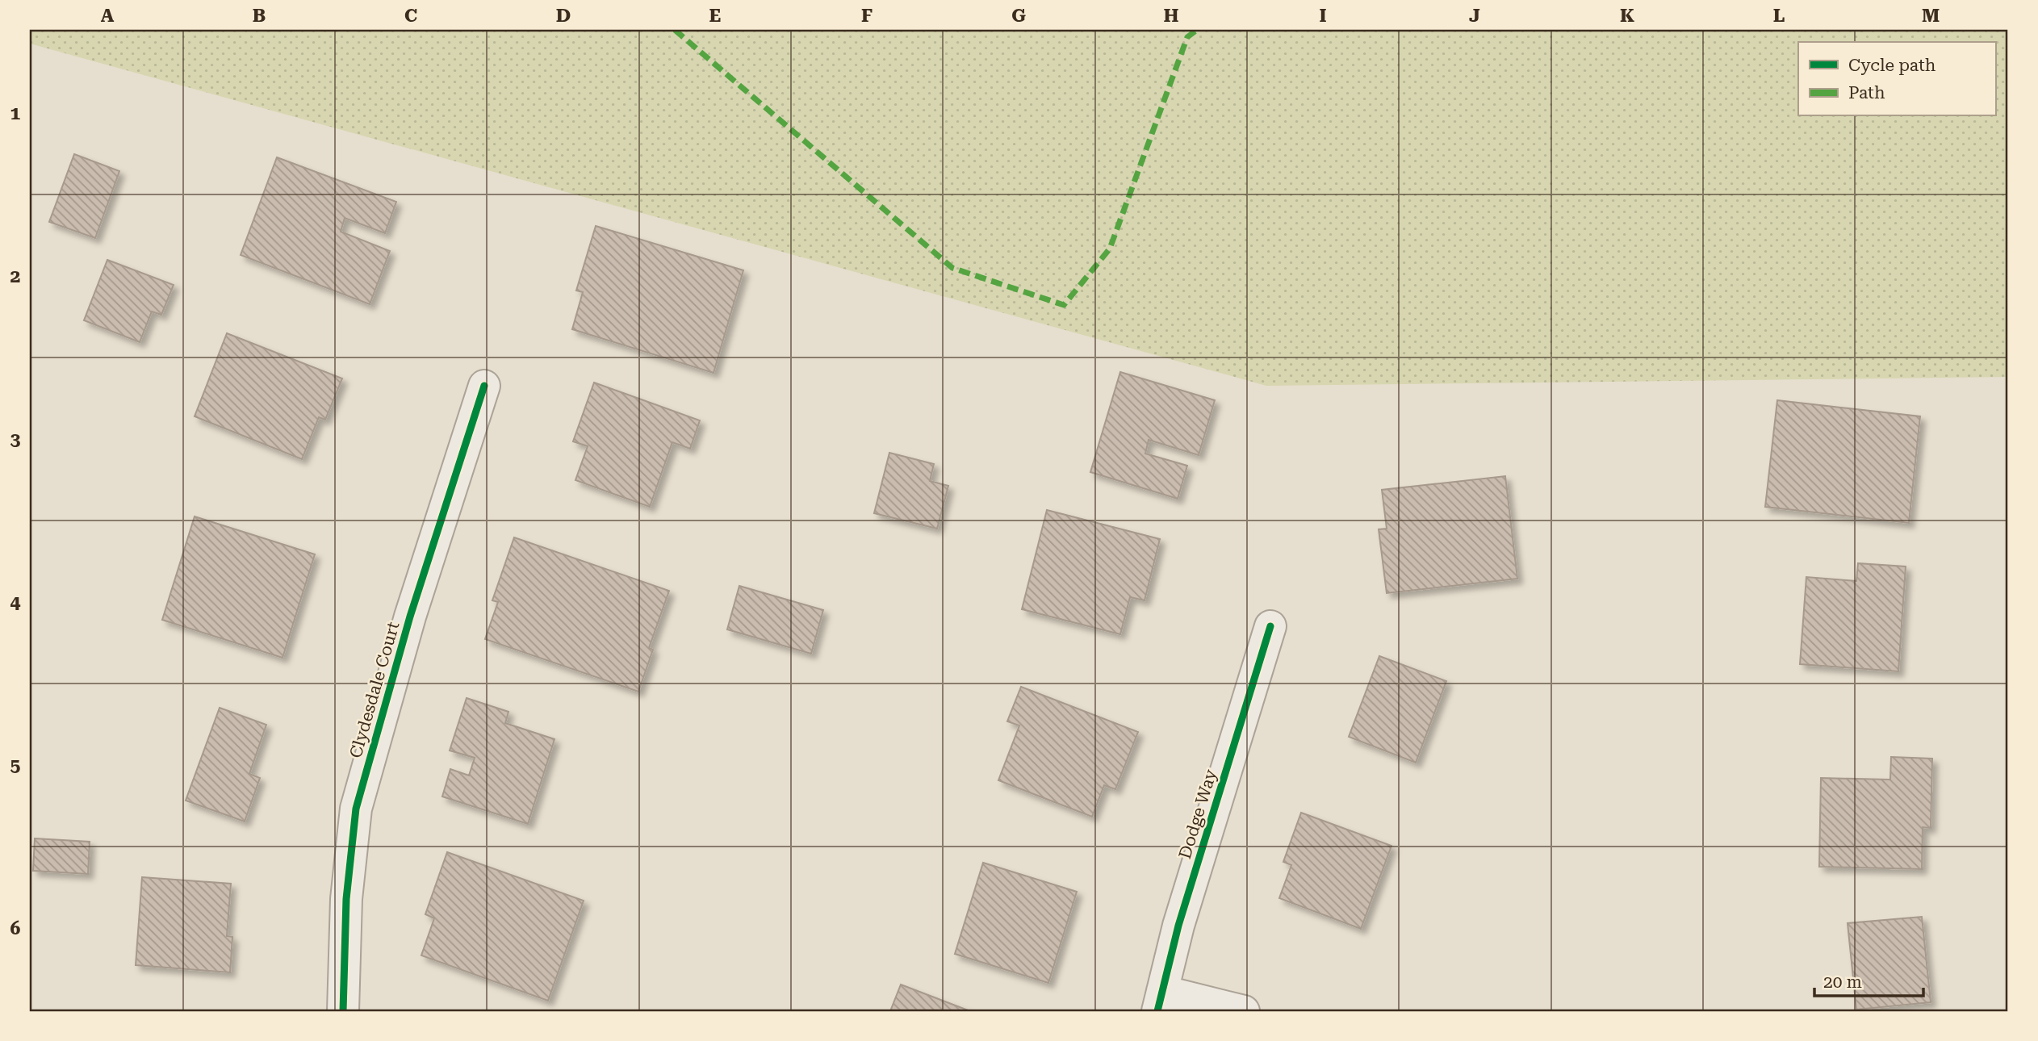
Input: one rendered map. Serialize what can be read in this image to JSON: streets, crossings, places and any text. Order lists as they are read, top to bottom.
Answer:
{
  "streets": {
    "street": ["Clydesdale Court", "Dodge Way"]
  },
  "legend": ["Cycle path", "Path"],
  "scale_bar": "20 m",
  "grid": {
    "columns": [
      "A",
      "B",
      "C",
      "D",
      "E",
      "F",
      "G",
      "H",
      "I",
      "J",
      "K",
      "L",
      "M"
    ],
    "rows": [
      "1",
      "2",
      "3",
      "4",
      "5",
      "6"
    ]
  }
}
